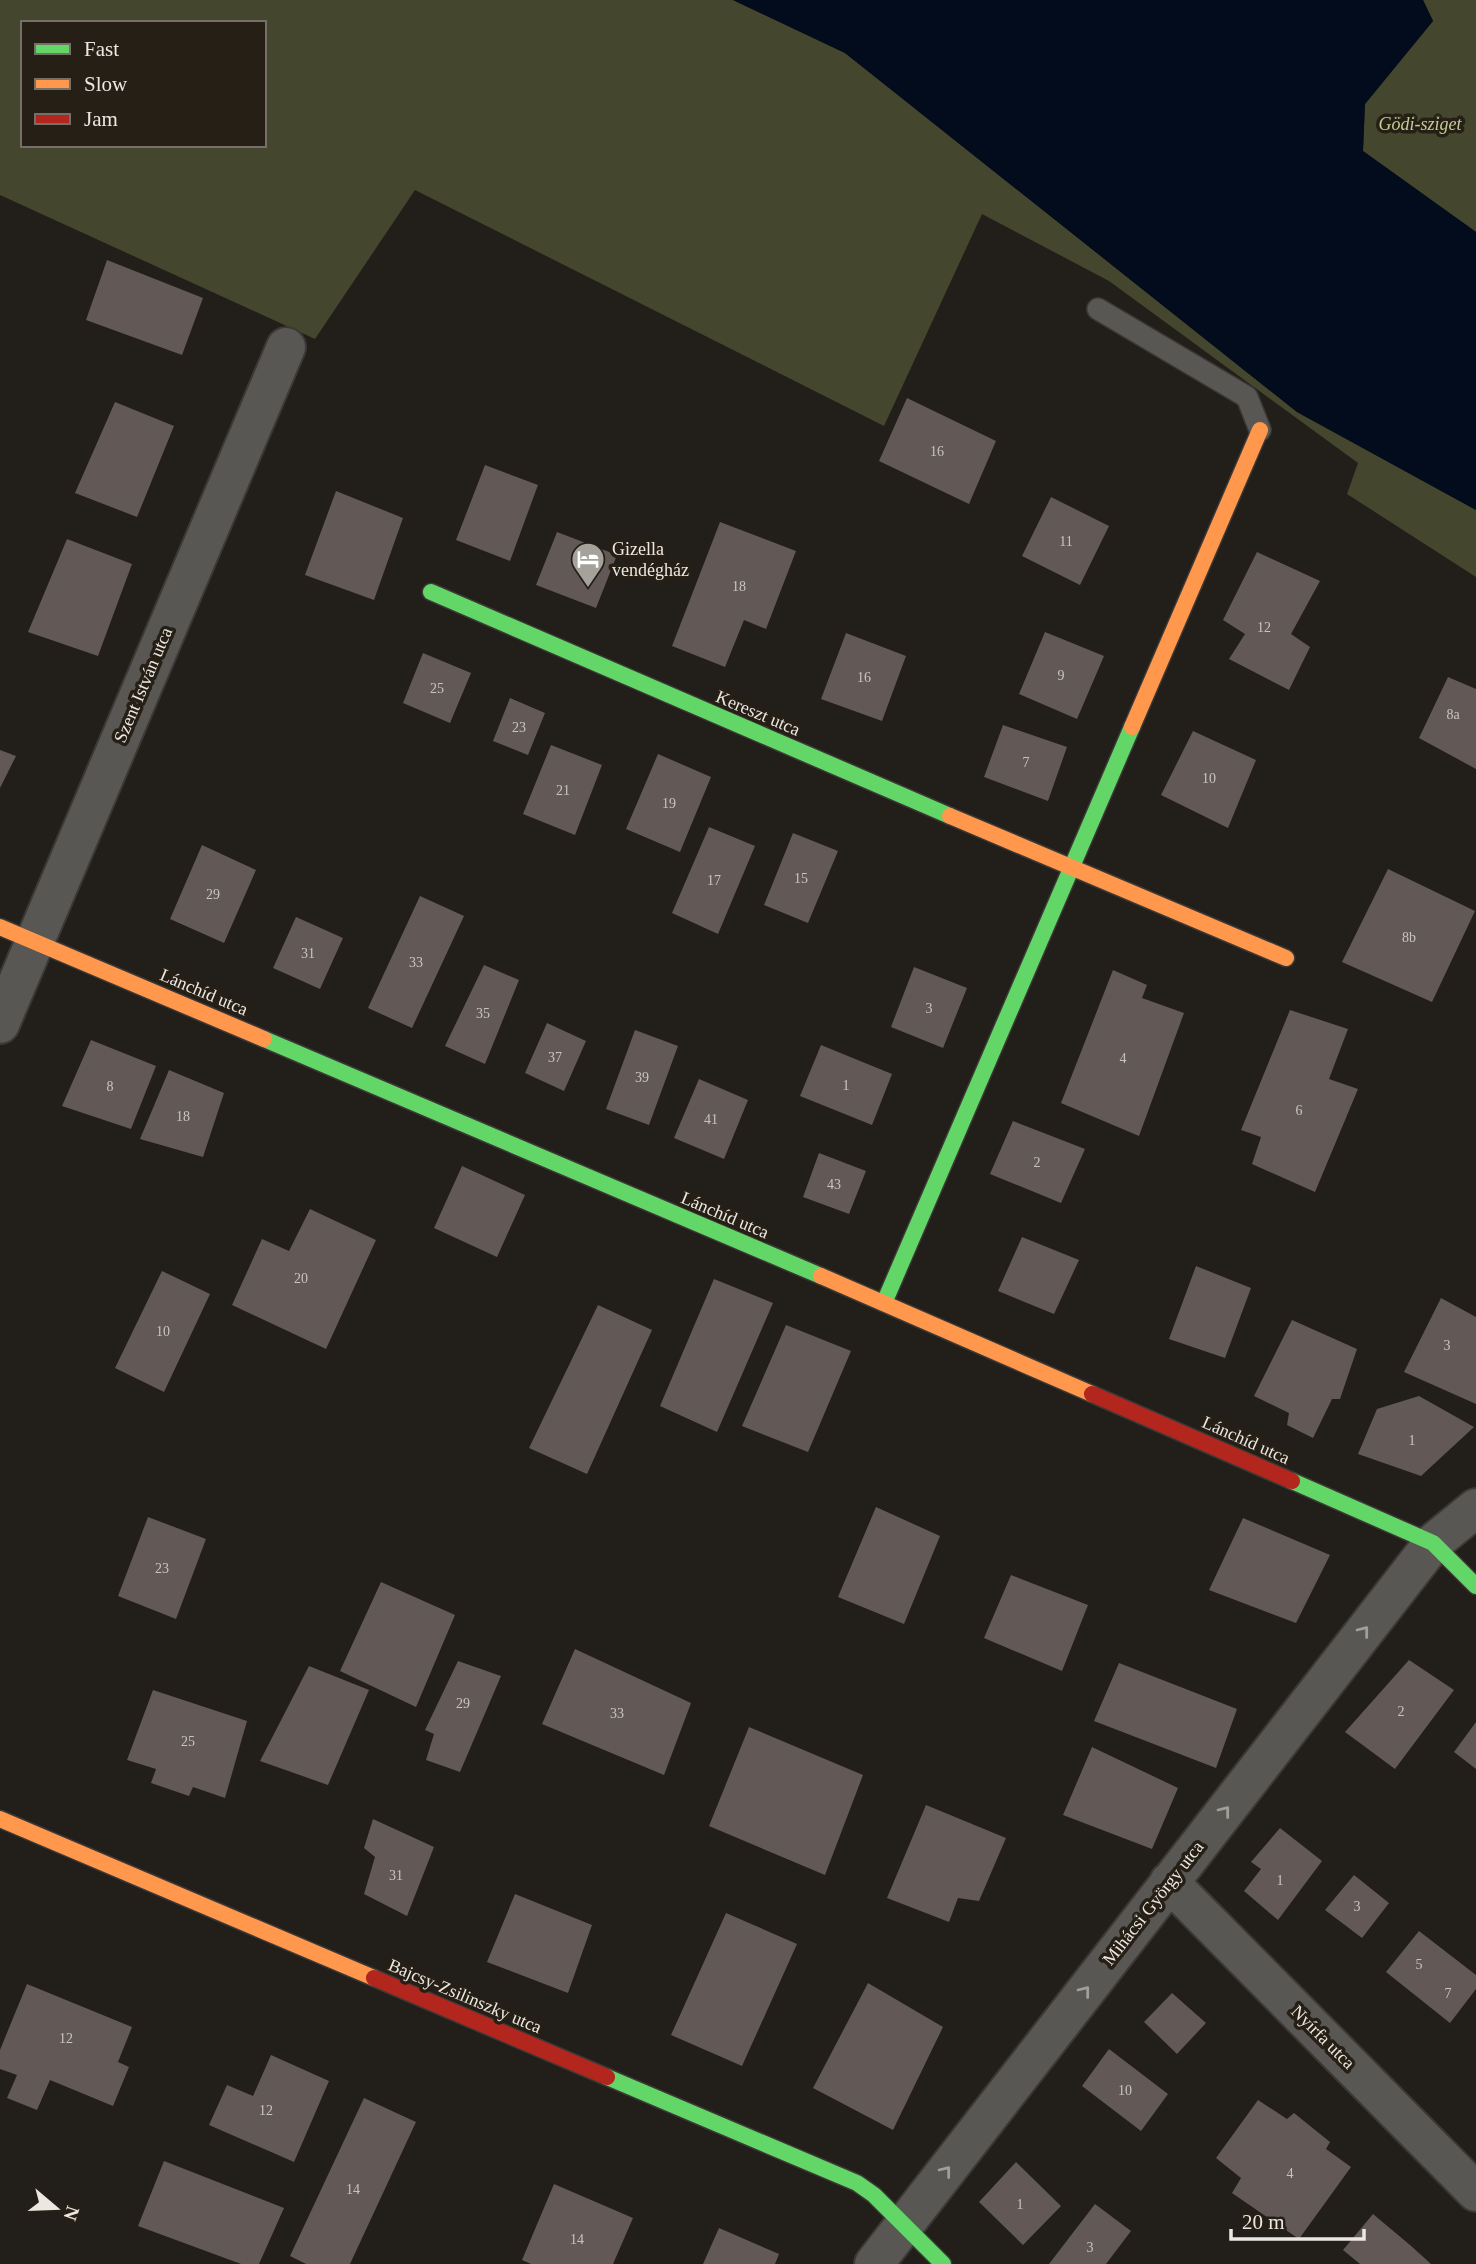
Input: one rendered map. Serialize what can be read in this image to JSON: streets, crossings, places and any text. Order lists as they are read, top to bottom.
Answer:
{
  "streets": {
    "street": [
      "Szent István utca",
      "Kereszt utca",
      "Lánchíd utca",
      "Mihácsi György utca",
      "Bajcsy-Zsilinszky utca",
      "Nyírfa utca"
    ]
  },
  "crossings": [
    ["Szent István utca", "Lánchíd utca"],
    ["Lánchíd utca", "Mihácsi György utca"],
    ["Mihácsi György utca", "Bajcsy-Zsilinszky utca"],
    ["Mihácsi György utca", "Nyírfa utca"]
  ],
  "one_way": ["Mihácsi György utca"],
  "parks": ["Gödi-sziget"],
  "places": {
    "hotel": ["Gizella vendégház"]
  },
  "house_numbers": [
    "16",
    "11",
    "18",
    "12",
    "9",
    "16",
    "25",
    "8a",
    "23",
    "7",
    "10",
    "21",
    "19",
    "15",
    "17",
    "29",
    "8b",
    "31",
    "33",
    "3",
    "35",
    "37",
    "4",
    "39",
    "1",
    "8",
    "6",
    "18",
    "41",
    "2",
    "43",
    "20",
    "10",
    "3",
    "1",
    "23",
    "29",
    "2",
    "33",
    "25",
    "31",
    "1",
    "3",
    "5",
    "7",
    "12",
    "10",
    "12",
    "4",
    "14",
    "1",
    "14",
    "3"
  ],
  "legend": ["Fast", "Slow", "Jam"],
  "scale_bar": "20 m",
  "north": "right"
}
